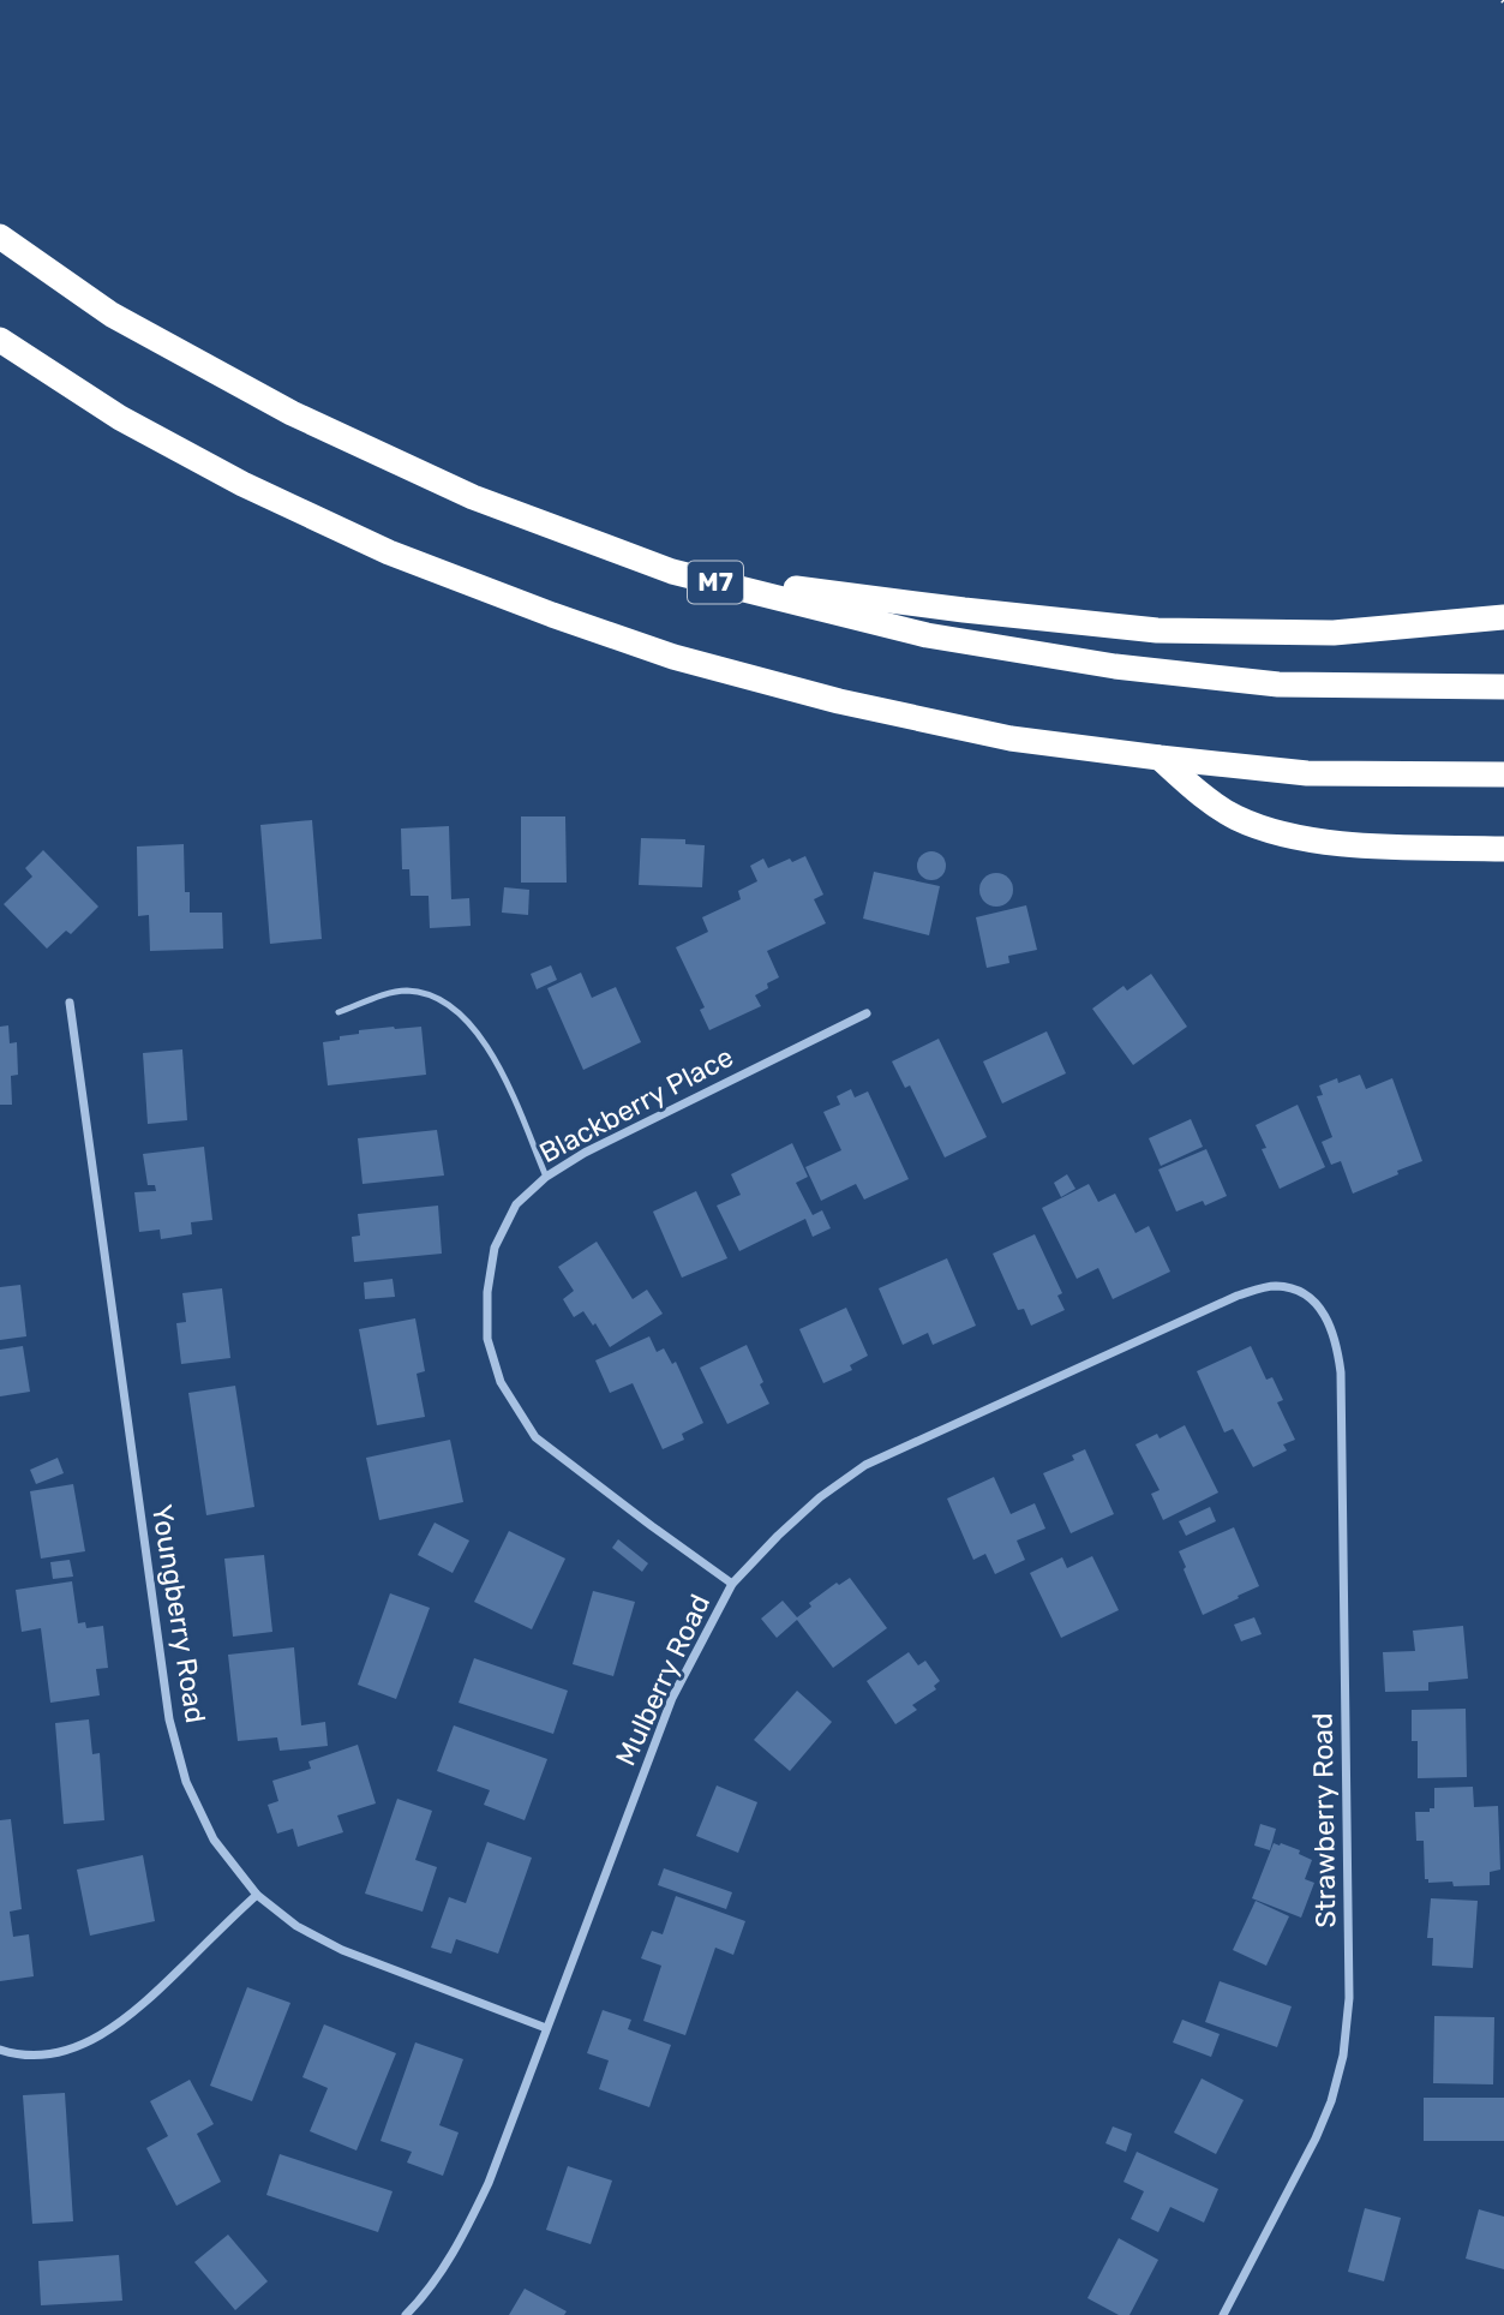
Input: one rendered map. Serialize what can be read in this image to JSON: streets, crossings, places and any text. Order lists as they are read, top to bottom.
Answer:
{
  "streets": {
    "highway": ["M7"],
    "street": [
      "Blackberry Place",
      "Youngberry Road",
      "Mulberry Road",
      "Strawberry Road"
    ]
  },
  "crossings": [
    ["Blackberry Place", "Mulberry Road"],
    ["Youngberry Road", "Mulberry Road"],
    ["Mulberry Road", "Strawberry Road"]
  ]
}
